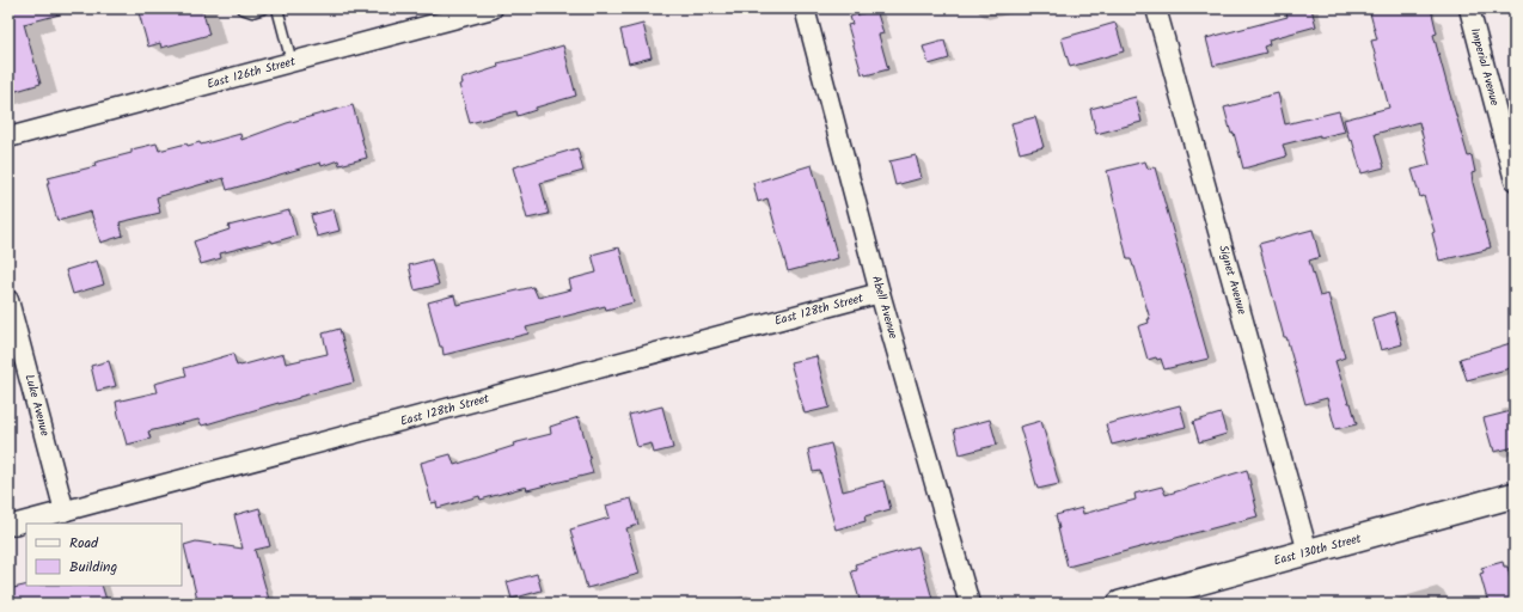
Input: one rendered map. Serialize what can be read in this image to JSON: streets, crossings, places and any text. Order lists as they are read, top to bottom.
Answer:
{
  "streets": {
    "street": [
      "Imperial Avenue",
      "East 126th Street",
      "Signet Avenue",
      "Abell Avenue",
      "East 128th Street",
      "Luke Avenue",
      "East 130th Street"
    ]
  },
  "crossings": [
    ["Signet Avenue", "East 130th Street"],
    ["Abell Avenue", "East 128th Street"],
    ["East 128th Street", "Luke Avenue"]
  ],
  "legend": ["Road", "Building"]
}
